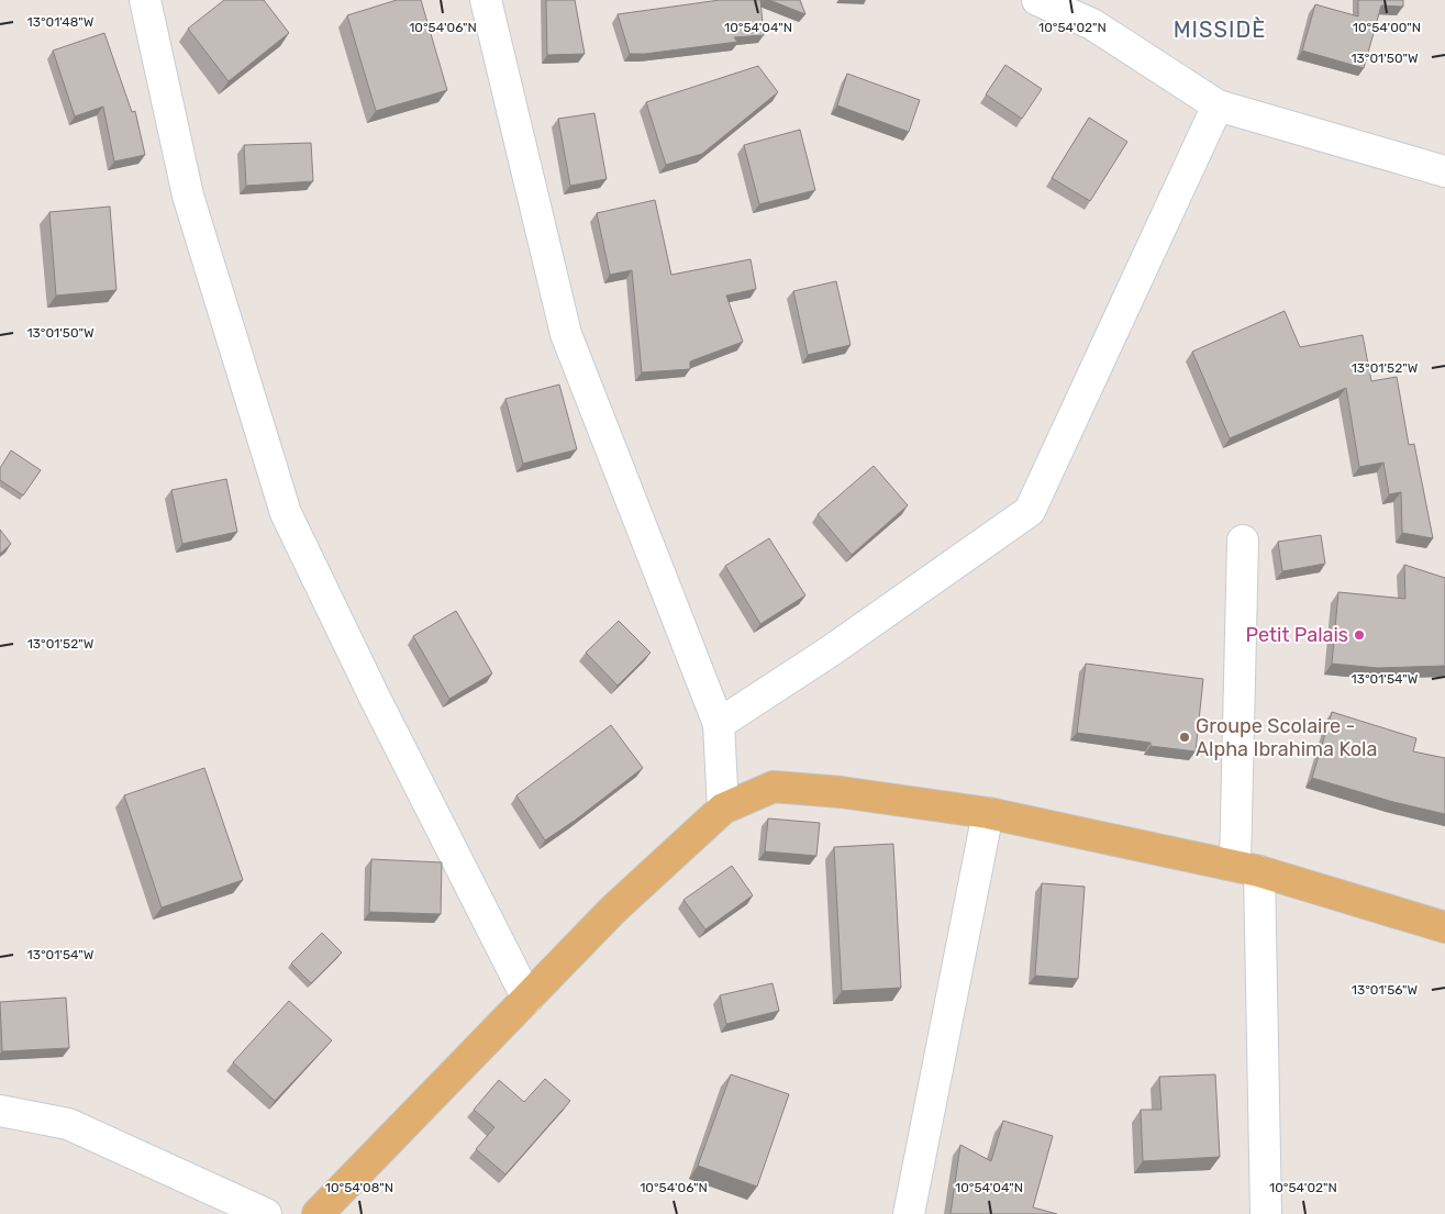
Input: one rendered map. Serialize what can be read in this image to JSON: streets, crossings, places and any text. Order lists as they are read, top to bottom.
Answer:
{
  "districts": ["MISSIDÈ"],
  "places": ["Petit Palais", "Groupe Scolaire - Alpha Ibrahima Kola"],
  "coordinates": [
    "13°01'48\"W",
    "10°54'06\"N",
    "10°54'04\"N",
    "10°54'02\"N",
    "10°54'00\"N",
    "13°01'50\"W",
    "13°01'52\"W",
    "13°01'54\"W",
    "13°01'56\"W",
    "10°54'08\"N"
  ]
}
